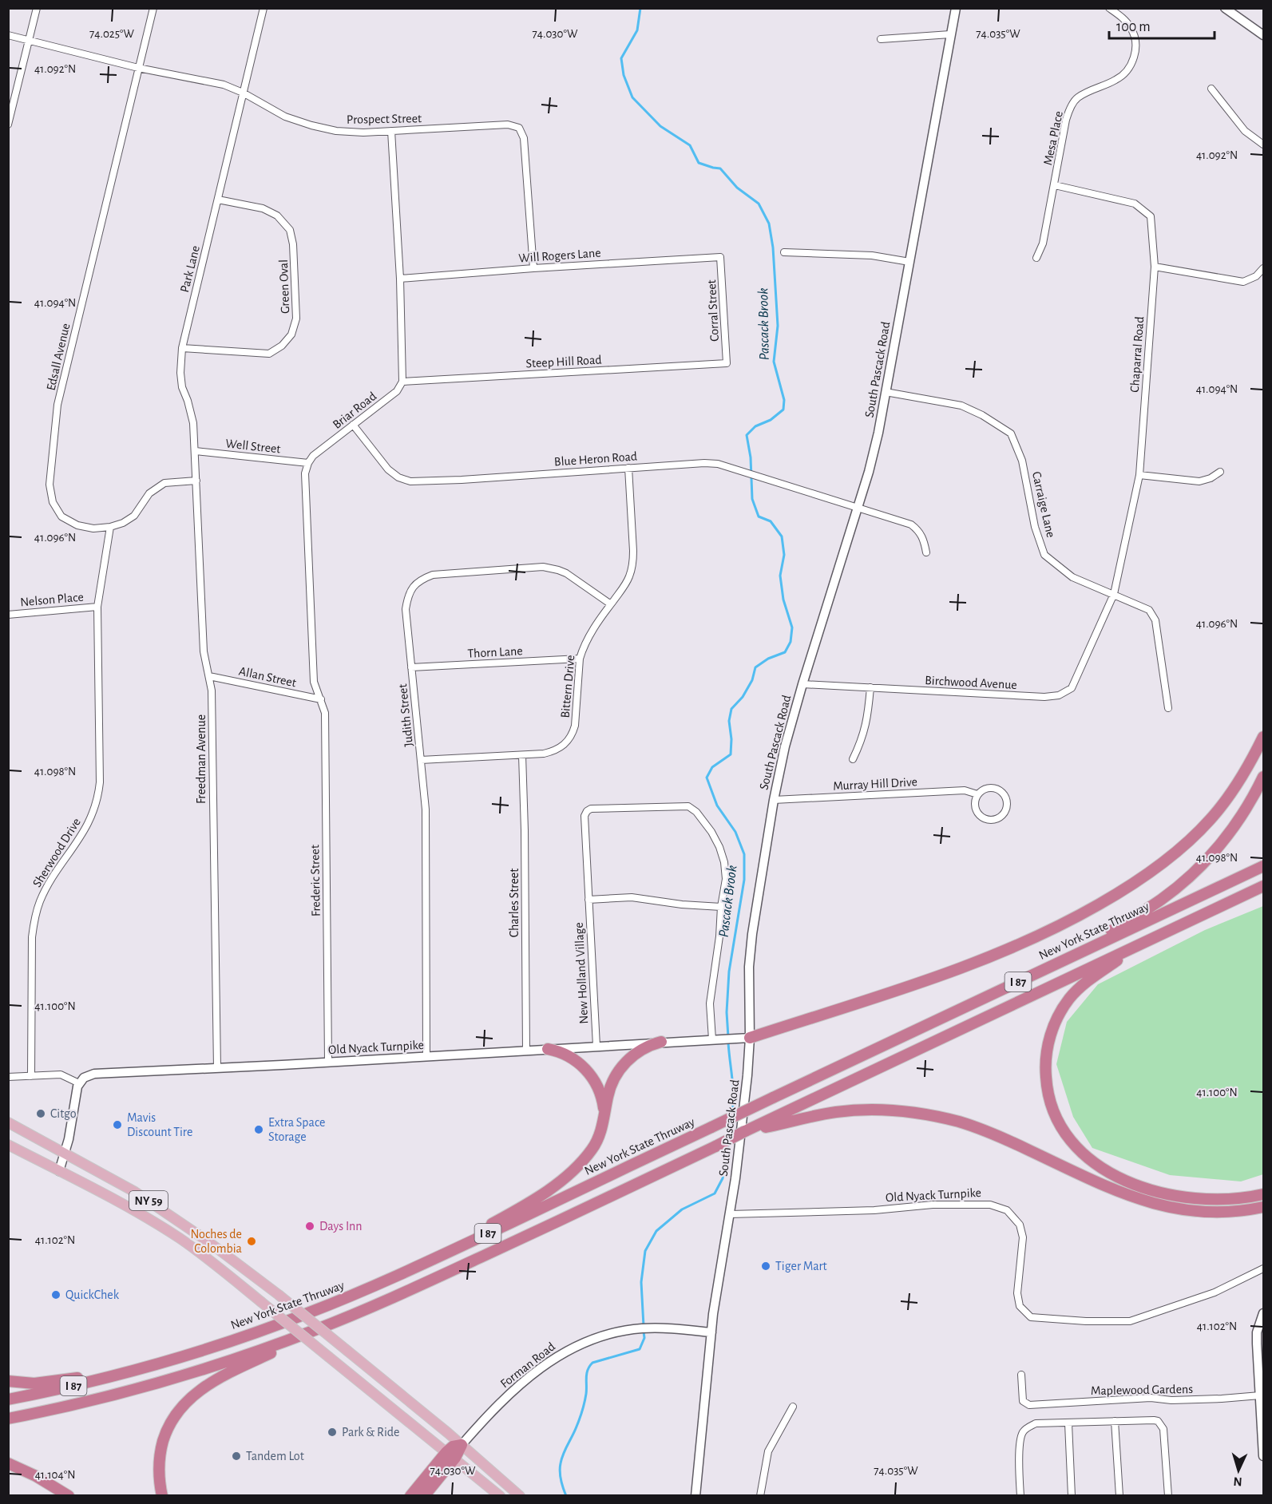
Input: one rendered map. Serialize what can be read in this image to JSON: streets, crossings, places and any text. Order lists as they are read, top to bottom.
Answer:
{
  "streets": {
    "highway": ["New York State Thruway", "I 87"],
    "main road": ["NY 59"],
    "street": [
      "Prospect Street",
      "Mesa Place",
      "Will Rogers Lane",
      "Park Lane",
      "Green Oval",
      "Corral Street",
      "Chaparral Road",
      "Edsall Avenue",
      "Steep Hill Road",
      "South Pascack Road",
      "Briar Road",
      "Well Street",
      "Blue Heron Road",
      "Carraige Lane",
      "Nelson Place",
      "Thorn Lane",
      "Allan Street",
      "Birchwood Avenue",
      "Bittern Drive",
      "Judith Street",
      "Freedman Avenue",
      "Murray Hill Drive",
      "Sherwood Drive",
      "Frederic Street",
      "Charles Street",
      "New Holland Village",
      "Old Nyack Turnpike",
      "Forman Road",
      "Maplewood Gardens"
    ]
  },
  "crossings": [
    ["Prospect Street", "Will Rogers Lane"],
    ["Prospect Street", "Park Lane"],
    ["Prospect Street", "Edsall Avenue"],
    ["Mesa Place", "Chaparral Road"],
    ["Will Rogers Lane", "Corral Street"],
    ["Park Lane", "Green Oval"],
    ["Park Lane", "Well Street"],
    ["Park Lane", "Freedman Avenue"],
    ["Corral Street", "Steep Hill Road"],
    ["Chaparral Road", "Carraige Lane"],
    ["Chaparral Road", "Birchwood Avenue"],
    ["Edsall Avenue", "Sherwood Drive"],
    ["Steep Hill Road", "Briar Road"],
    ["South Pascack Road", "Blue Heron Road"],
    ["South Pascack Road", "Carraige Lane"],
    ["South Pascack Road", "Birchwood Avenue"],
    ["South Pascack Road", "Murray Hill Drive"],
    ["South Pascack Road", "Old Nyack Turnpike"],
    ["South Pascack Road", "Forman Road"],
    ["Briar Road", "Well Street"],
    ["Briar Road", "Blue Heron Road"],
    ["Well Street", "Freedman Avenue"],
    ["Blue Heron Road", "Bittern Drive"],
    ["Carraige Lane", "Birchwood Avenue"],
    ["Nelson Place", "Sherwood Drive"],
    ["Thorn Lane", "Bittern Drive"],
    ["Thorn Lane", "Judith Street"],
    ["Allan Street", "Freedman Avenue"],
    ["Allan Street", "Frederic Street"],
    ["Bittern Drive", "Judith Street"],
    ["Bittern Drive", "Charles Street"],
    ["Judith Street", "Old Nyack Turnpike"],
    ["Freedman Avenue", "Old Nyack Turnpike"],
    ["Frederic Street", "Old Nyack Turnpike"],
    ["Charles Street", "Old Nyack Turnpike"],
    ["New Holland Village", "Old Nyack Turnpike"],
    ["NY 59", "Forman Road"]
  ],
  "water": ["Pascack Brook"],
  "places": [
    "Citgo",
    "Mavis Discount Tire",
    "Extra Space Storage",
    "Days Inn",
    "Noches de Colombia",
    "Tiger Mart",
    "QuickChek",
    "Park & Ride",
    "Tandem Lot"
  ],
  "scale_bar": "100 m",
  "north": "bottom",
  "coordinates": [
    "74.025°W",
    "74.030°W",
    "74.035°W",
    "41.092°N",
    "41.094°N",
    "41.096°N",
    "41.098°N",
    "41.100°N",
    "41.102°N",
    "41.104°N"
  ]
}
